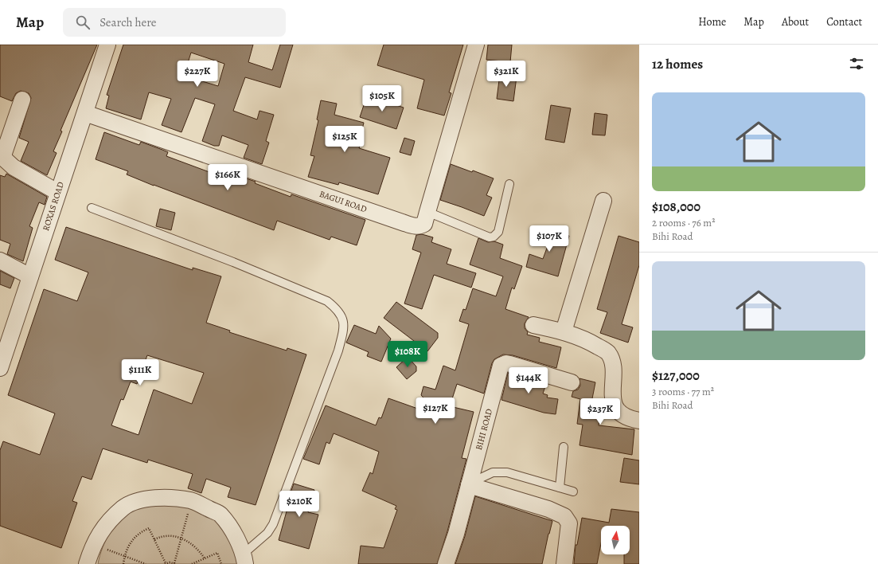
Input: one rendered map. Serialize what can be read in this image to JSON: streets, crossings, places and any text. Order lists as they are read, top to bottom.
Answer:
{
  "streets": {
    "street": ["BAGUI ROAD", "ROXAS ROAD", "BIHI ROAD"]
  },
  "crossings": [
    ["BAGUI ROAD", "ROXAS ROAD"]
  ],
  "north": "top",
  "page": {
    "header": "Map",
    "search": "Search here",
    "nav": [
      "Home",
      "Map",
      "About",
      "Contact"
    ],
    "heading": "12 homes",
    "price": [
      "$227K",
      "$321K",
      "$105K",
      "$125K",
      "$166K",
      "$107K",
      "$108K",
      "$111K",
      "$144K",
      "$127K",
      "$237K",
      "$210K"
    ],
    "list": [
      {
        "name": "$108,000",
        "note": "2 rooms · 76 m² · Bihi Road"
      },
      {
        "name": "$127,000",
        "note": "3 rooms · 77 m² · Bihi Road"
      }
    ]
  }
}
